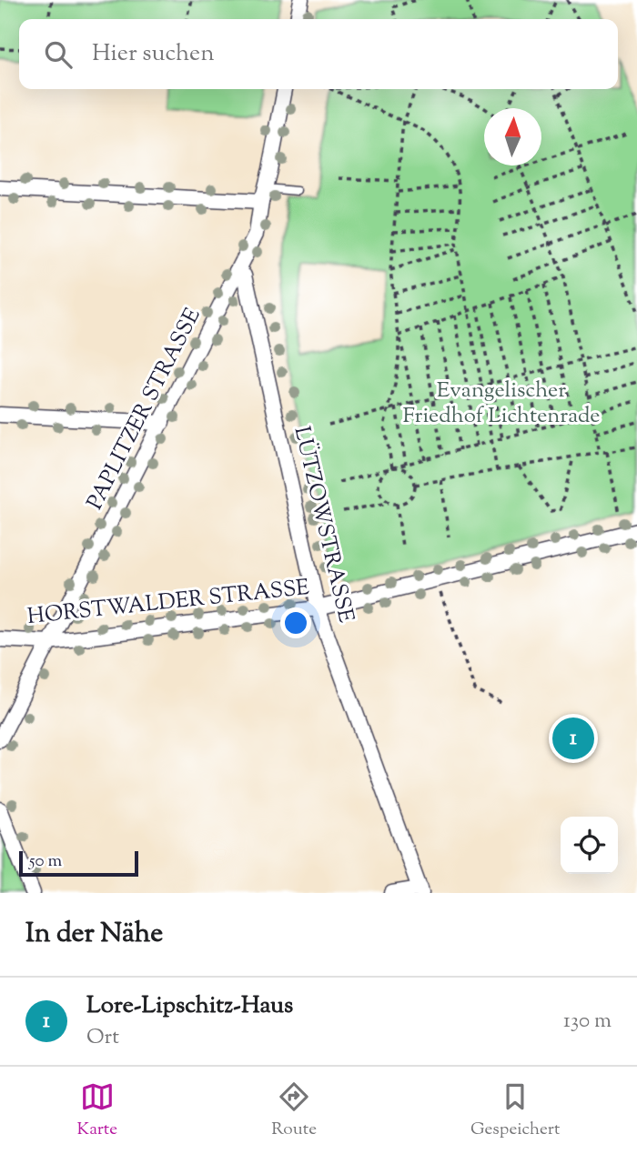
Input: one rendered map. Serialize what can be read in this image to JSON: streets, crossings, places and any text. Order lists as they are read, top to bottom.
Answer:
{
  "streets": {
    "street": ["PAPLITZER STRASSE", "LÜTZOWSTRASSE", "HORSTWALDER STRASSE"]
  },
  "crossings": [
    ["PAPLITZER STRASSE", "LÜTZOWSTRASSE"],
    ["PAPLITZER STRASSE", "HORSTWALDER STRASSE"],
    ["LÜTZOWSTRASSE", "HORSTWALDER STRASSE"]
  ],
  "parks": ["Evangelischer Friedhof Lichtenrade"],
  "scale_bar": "50 m",
  "north": "top",
  "page": {
    "search": "Hier suchen",
    "pins": "1",
    "scale": "50 m",
    "heading": "In der Nähe",
    "list": [
      {
        "mark": "1",
        "name": "Lore-Lipschitz-Haus",
        "note": "Ort",
        "value": "130 m"
      }
    ],
    "nav": ["Karte", "Route", "Gespeichert"]
  }
}
